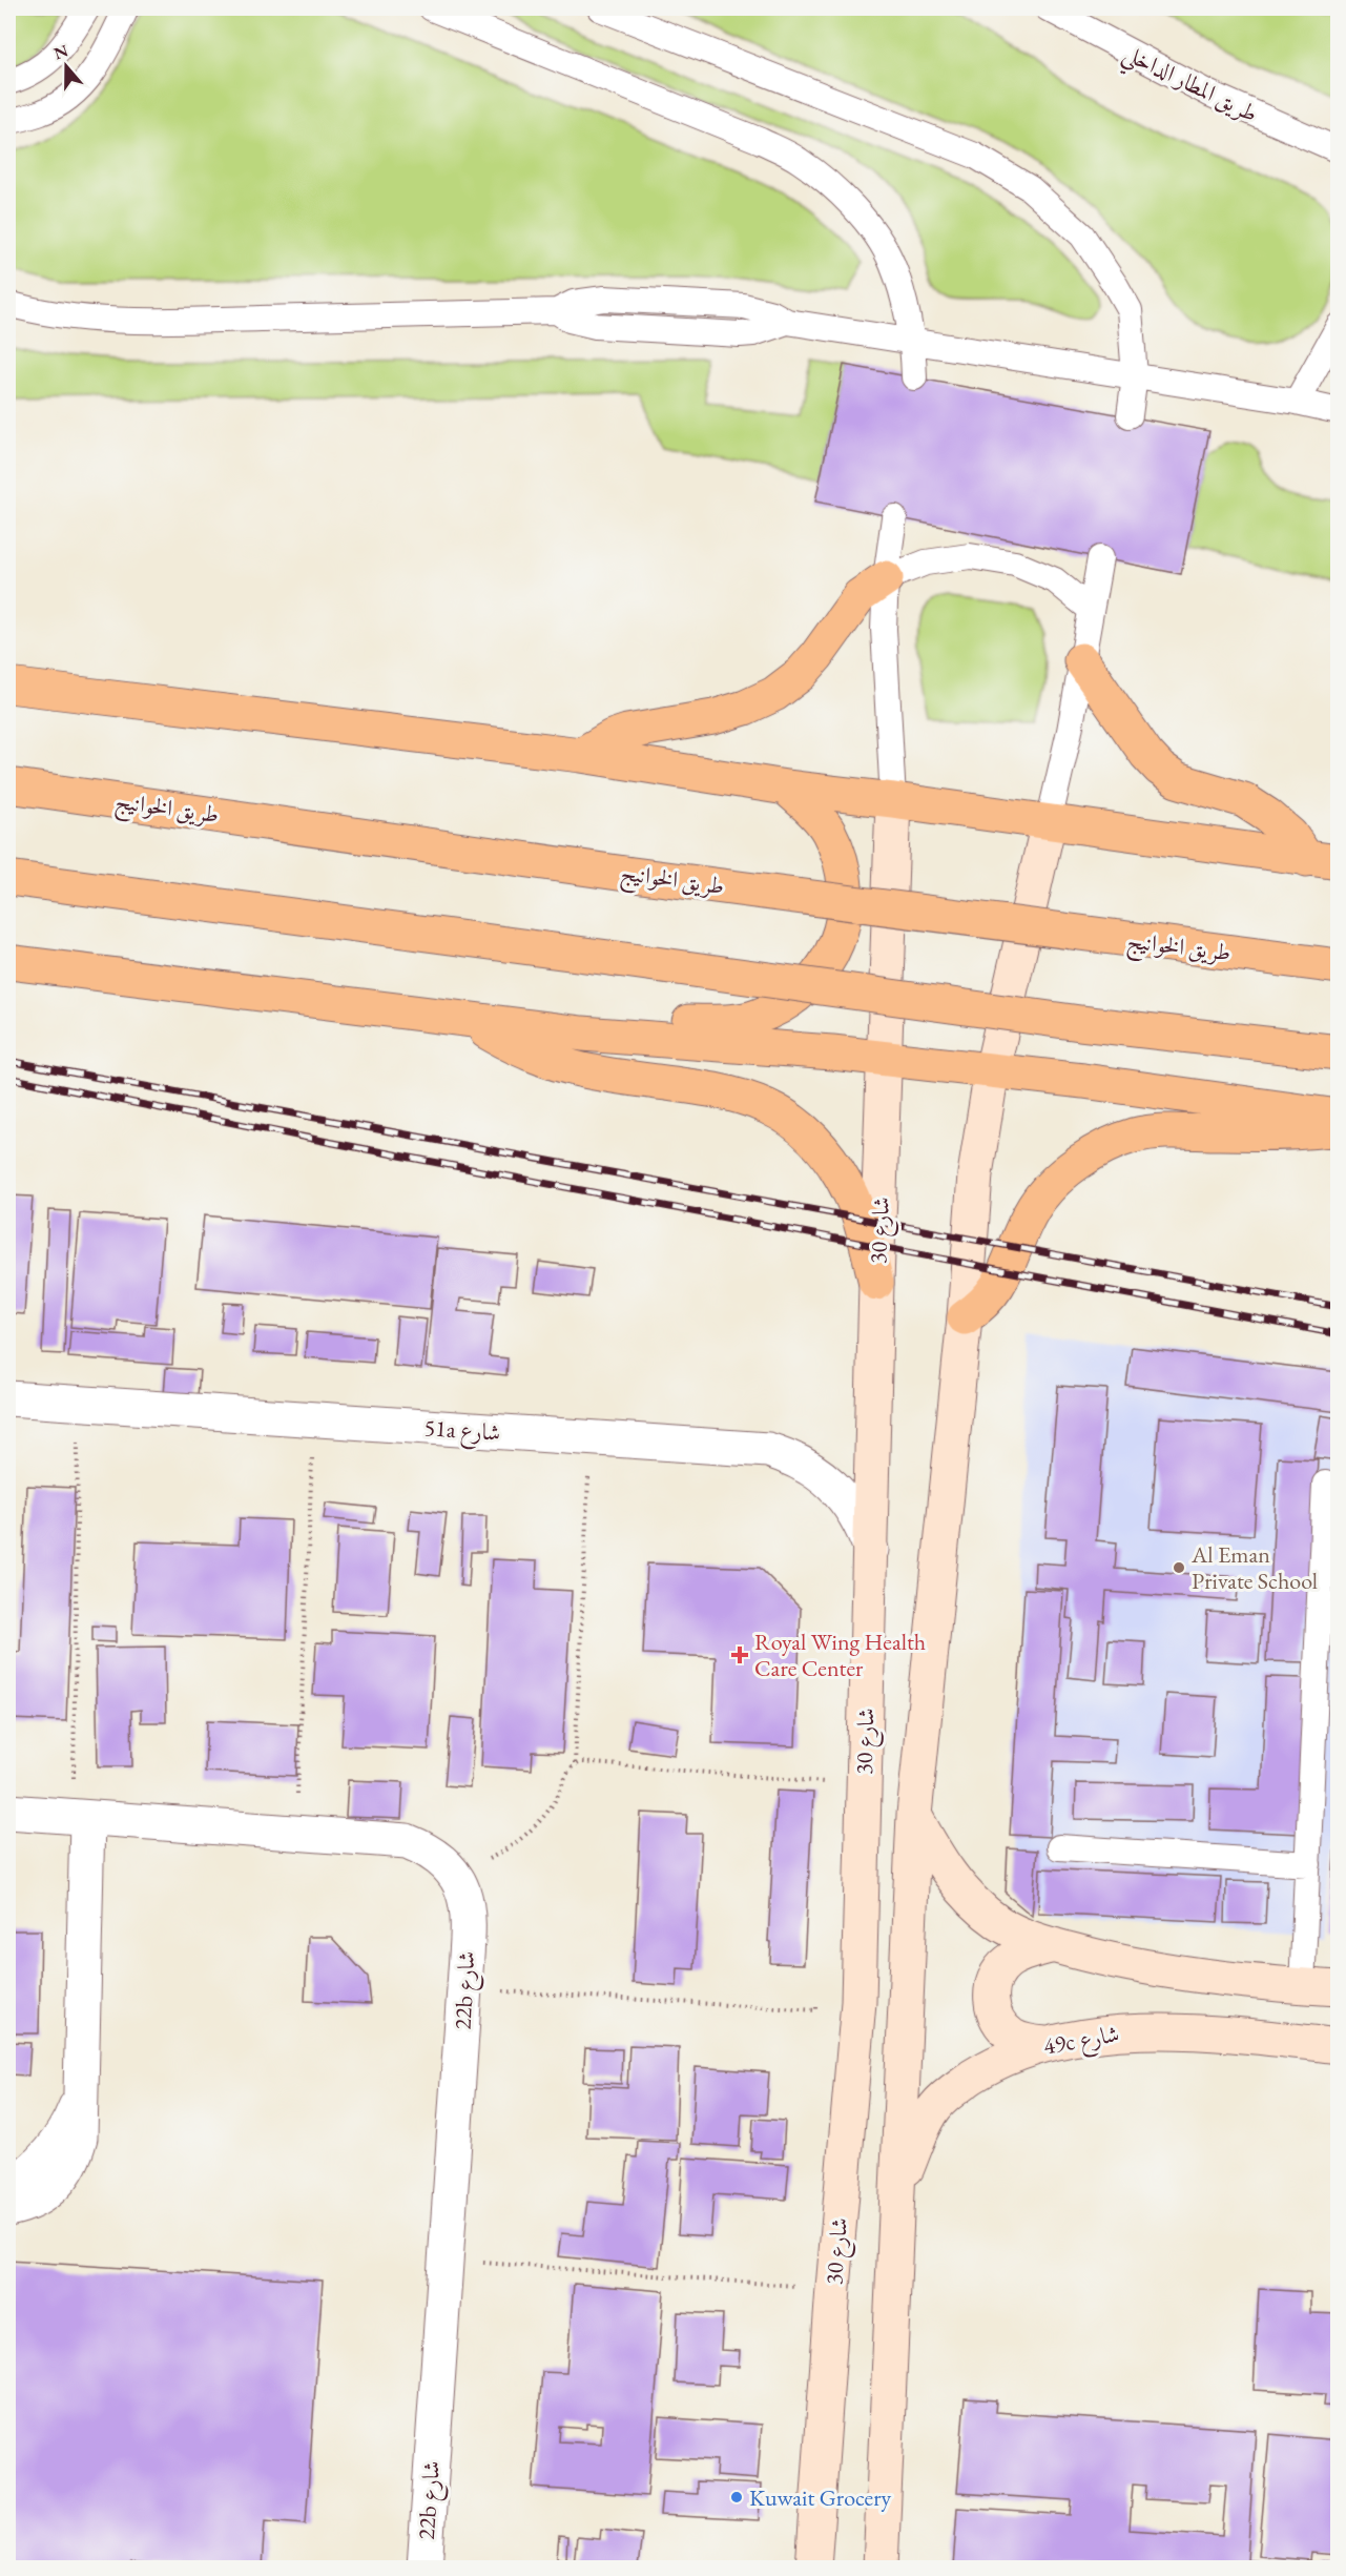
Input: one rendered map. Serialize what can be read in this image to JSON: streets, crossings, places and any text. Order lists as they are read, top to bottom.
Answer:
{
  "streets": {
    "main road": ["طريق الخوانيج"],
    "street": [
      "شارع 30",
      "51a شارع",
      "22b شارع",
      "49c شارع"
    ],
    "lane": ["طريق المطار الداخلي"]
  },
  "crossings": [
    ["شارع 30", "51a شارع"]
  ],
  "places": {
    "other": ["Al Eman Private School", "Kuwait Grocery"],
    "health": ["Royal Wing Health Care Center"]
  },
  "north": "top"
}
